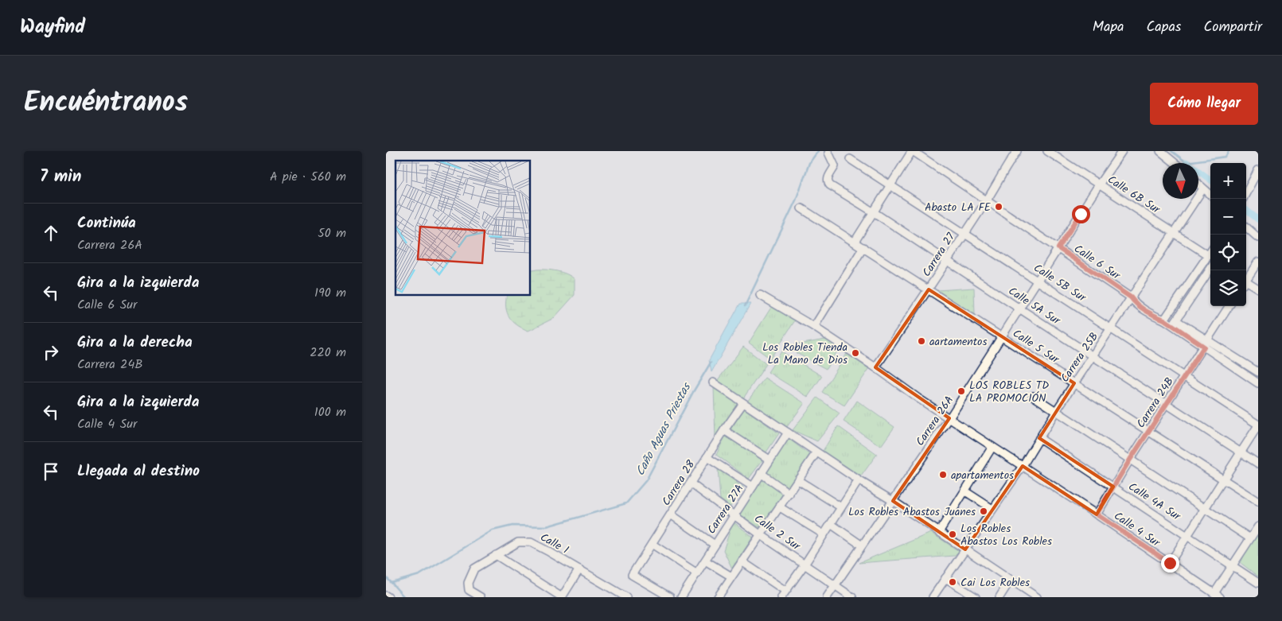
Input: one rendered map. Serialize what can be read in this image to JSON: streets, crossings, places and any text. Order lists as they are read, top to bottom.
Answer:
{
  "streets": {
    "street": [
      "Calle 6B Sur",
      "Carrera 27",
      "Calle 6 Sur",
      "Calle 5B Sur",
      "Calle 5A Sur",
      "Calle 5 Sur",
      "Carrera 25B",
      "Carrera 24B",
      "Carrera 26A",
      "Carrera 28",
      "Calle 4A Sur",
      "Carrera 27A",
      "Calle 4 Sur",
      "Calle 2 Sur",
      "Calle 1"
    ]
  },
  "crossings": [
    ["Calle 6B Sur", "Carrera 25B"],
    ["Calle 6B Sur", "Carrera 26A"],
    ["Carrera 27", "Calle 6 Sur"],
    ["Carrera 27", "Calle 5B Sur"],
    ["Carrera 27", "Calle 5A Sur"],
    ["Carrera 27", "Calle 5 Sur"],
    ["Carrera 27", "Calle 4 Sur"],
    ["Calle 6 Sur", "Carrera 25B"],
    ["Calle 6 Sur", "Carrera 24B"],
    ["Calle 6 Sur", "Carrera 26A"],
    ["Calle 5B Sur", "Carrera 25B"],
    ["Calle 5B Sur", "Carrera 24B"],
    ["Calle 5B Sur", "Carrera 26A"],
    ["Calle 5A Sur", "Carrera 25B"],
    ["Calle 5A Sur", "Carrera 24B"],
    ["Calle 5A Sur", "Carrera 26A"],
    ["Calle 5 Sur", "Carrera 25B"],
    ["Calle 5 Sur", "Carrera 24B"],
    ["Calle 5 Sur", "Carrera 26A"],
    ["Carrera 25B", "Calle 4A Sur"],
    ["Carrera 25B", "Calle 4 Sur"],
    ["Carrera 24B", "Calle 4A Sur"],
    ["Carrera 24B", "Calle 4 Sur"],
    ["Carrera 26A", "Calle 4 Sur"],
    ["Carrera 26A", "Calle 2 Sur"],
    ["Carrera 28", "Calle 2 Sur"],
    ["Carrera 27A", "Calle 2 Sur"]
  ],
  "water": ["Caño Aguas Priestas"],
  "places": [
    "Abasto LA FE",
    "aartamentos",
    "Los Robles Tienda La Mano de Dios",
    "LOS ROBLES TD LA PROMOCIÓN",
    "apartamentos",
    "Los Robles Abastos Juanes",
    "Los Robles Abastos Los Robles",
    "Cai Los Robles"
  ],
  "north": "bottom",
  "page": {
    "header": "Wayfind",
    "nav": ["Mapa", "Capas", "Compartir"],
    "title": "Encuéntranos",
    "buttons": "Cómo llegar",
    "heading": ["7 min", "A pie · 560 m"],
    "map_buttons": ["+", "−"],
    "list": [
      ["Continúa", "Carrera 26A", "50 m"],
      ["Gira a la izquierda", "Calle 6 Sur", "190 m"],
      ["Gira a la derecha", "Carrera 24B", "220 m"],
      ["Gira a la izquierda", "Calle 4 Sur", "100 m"],
      "Llegada al destino"
    ]
  }
}
